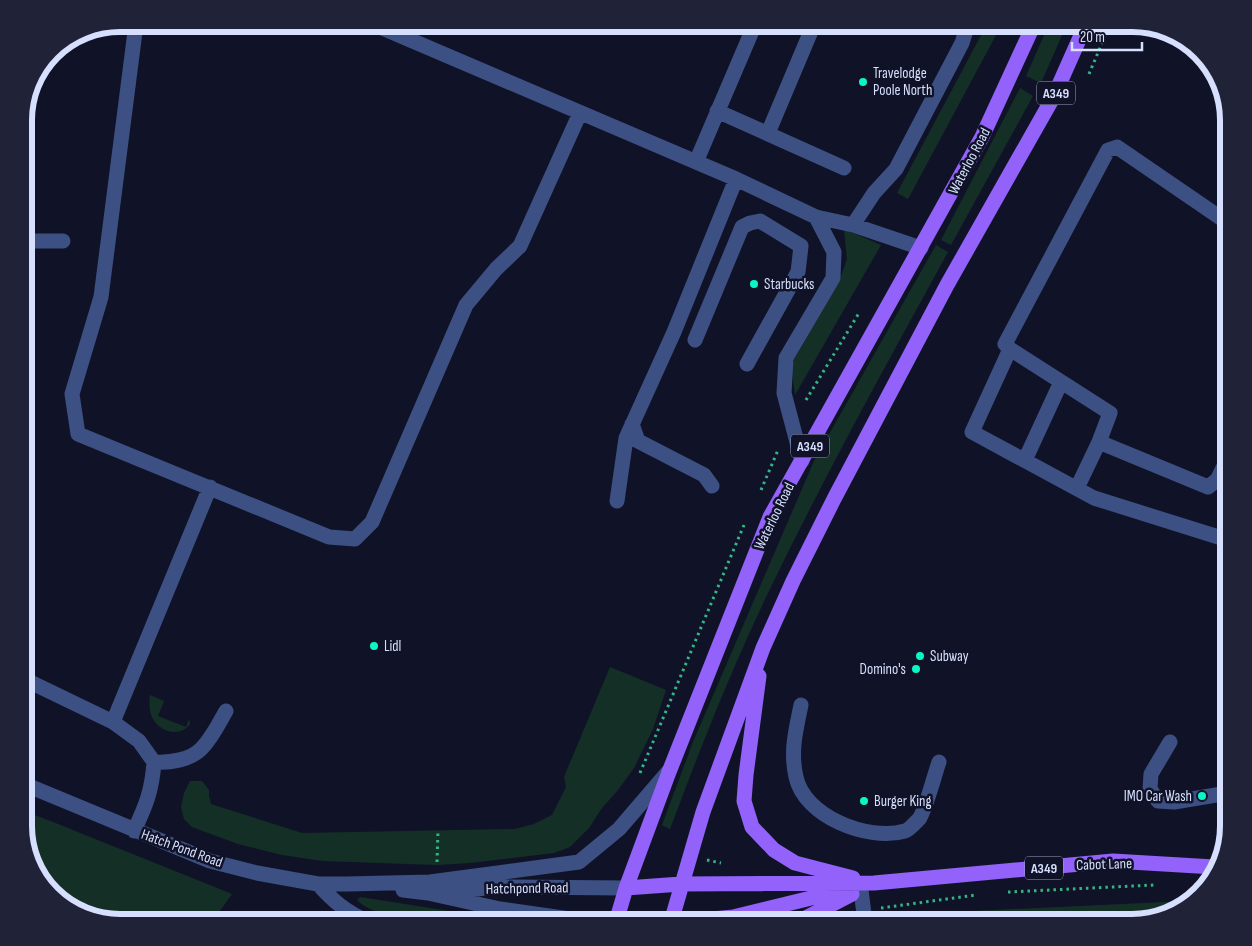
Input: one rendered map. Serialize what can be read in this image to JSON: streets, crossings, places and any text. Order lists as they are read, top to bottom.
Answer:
{
  "streets": {
    "main road": ["A349", "Waterloo Road", "Cabot Lane"],
    "street": ["Hatch Pond Road", "Hatchpond Road"]
  },
  "crossings": [
    ["A349", "Waterloo Road"],
    ["A349", "Cabot Lane"],
    ["A349", "Hatchpond Road"],
    ["Waterloo Road", "Hatchpond Road"],
    ["Hatch Pond Road", "Hatchpond Road"]
  ],
  "places": [
    "Travelodge Poole North",
    "Starbucks",
    "Lidl",
    "Subway",
    "Domino's",
    "IMO Car Wash",
    "Burger King"
  ],
  "scale_bar": "20 m"
}
